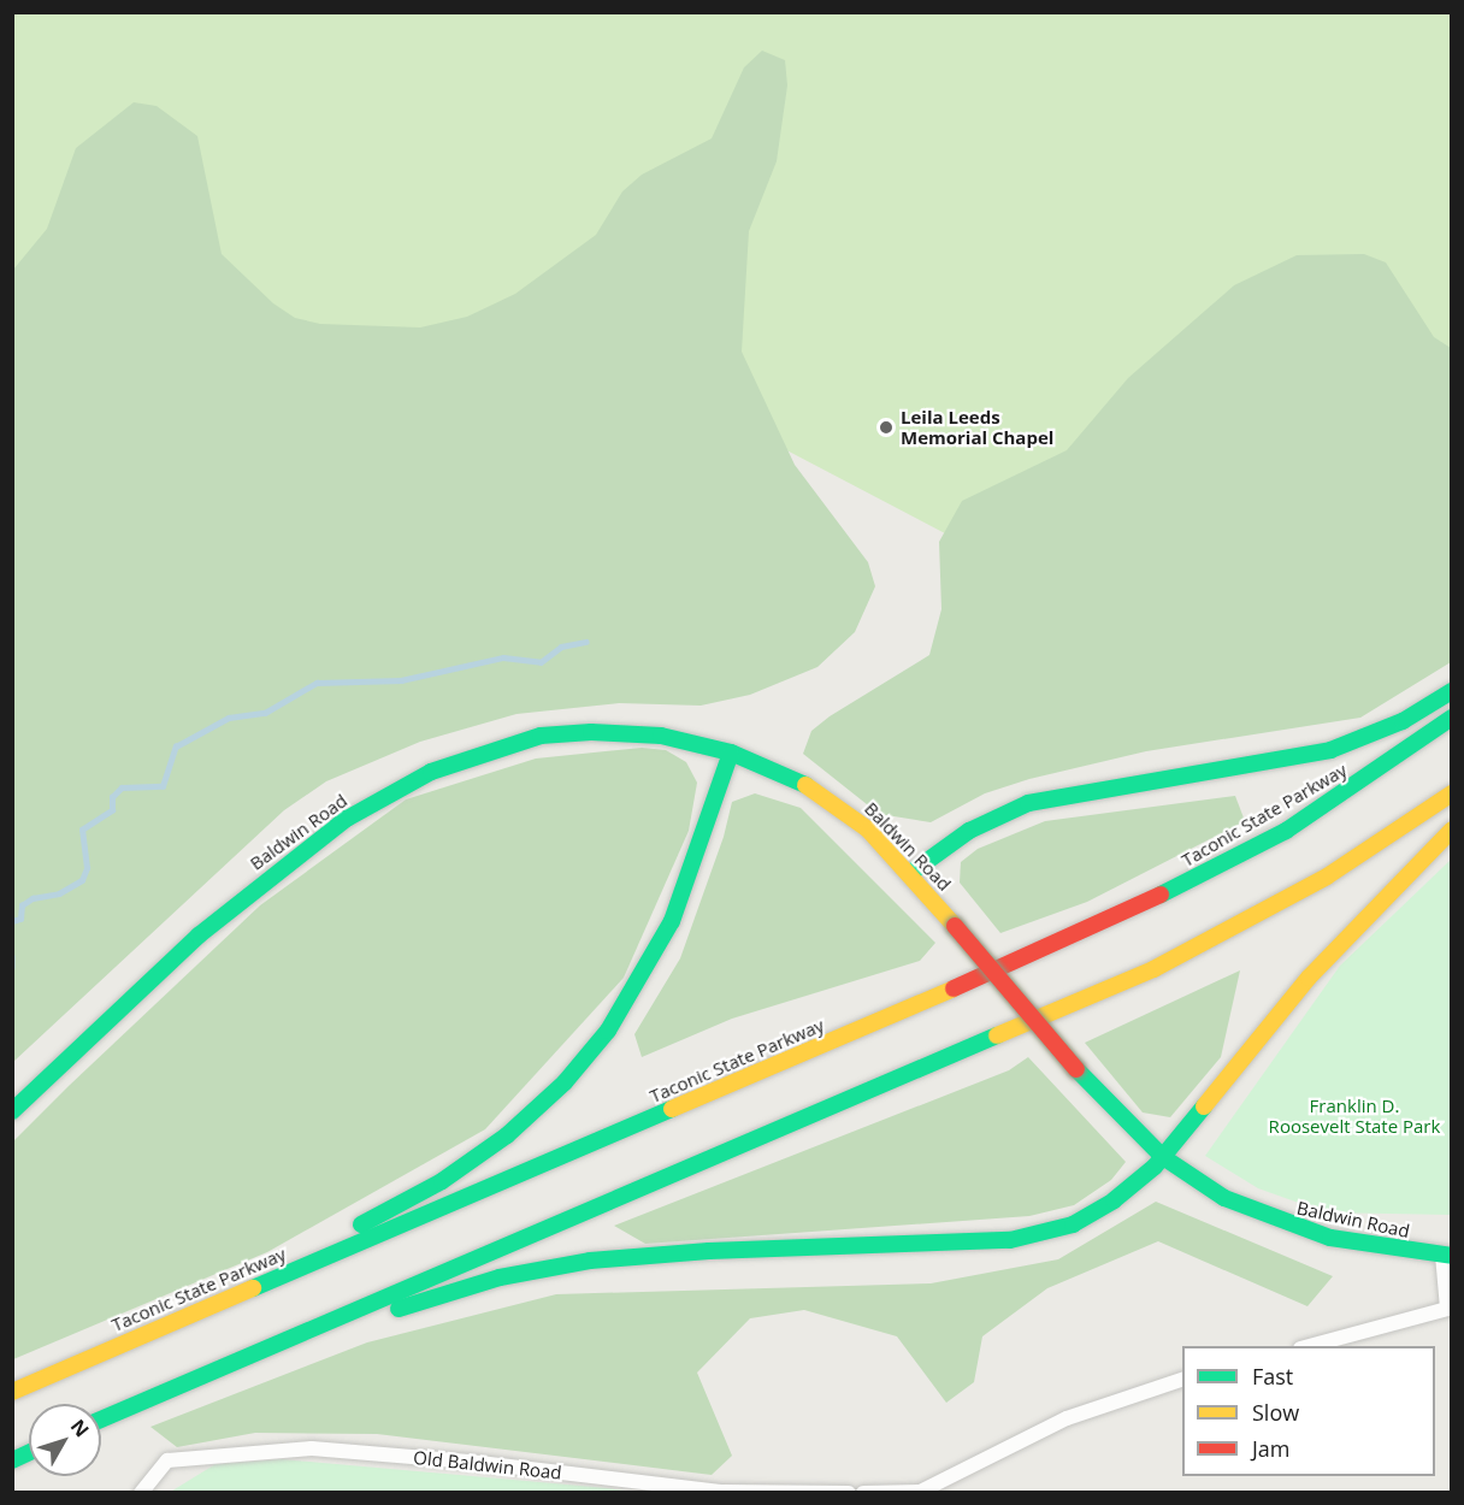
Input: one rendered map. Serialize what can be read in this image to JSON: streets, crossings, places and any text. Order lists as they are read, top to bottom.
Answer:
{
  "streets": {
    "main road": ["Taconic State Parkway", "Baldwin Road"],
    "street": ["Old Baldwin Road"]
  },
  "parks": ["Franklin D. Roosevelt State Park"],
  "places": ["Leila Leeds Memorial Chapel"],
  "legend": ["Fast", "Slow", "Jam"],
  "north": "top right"
}
